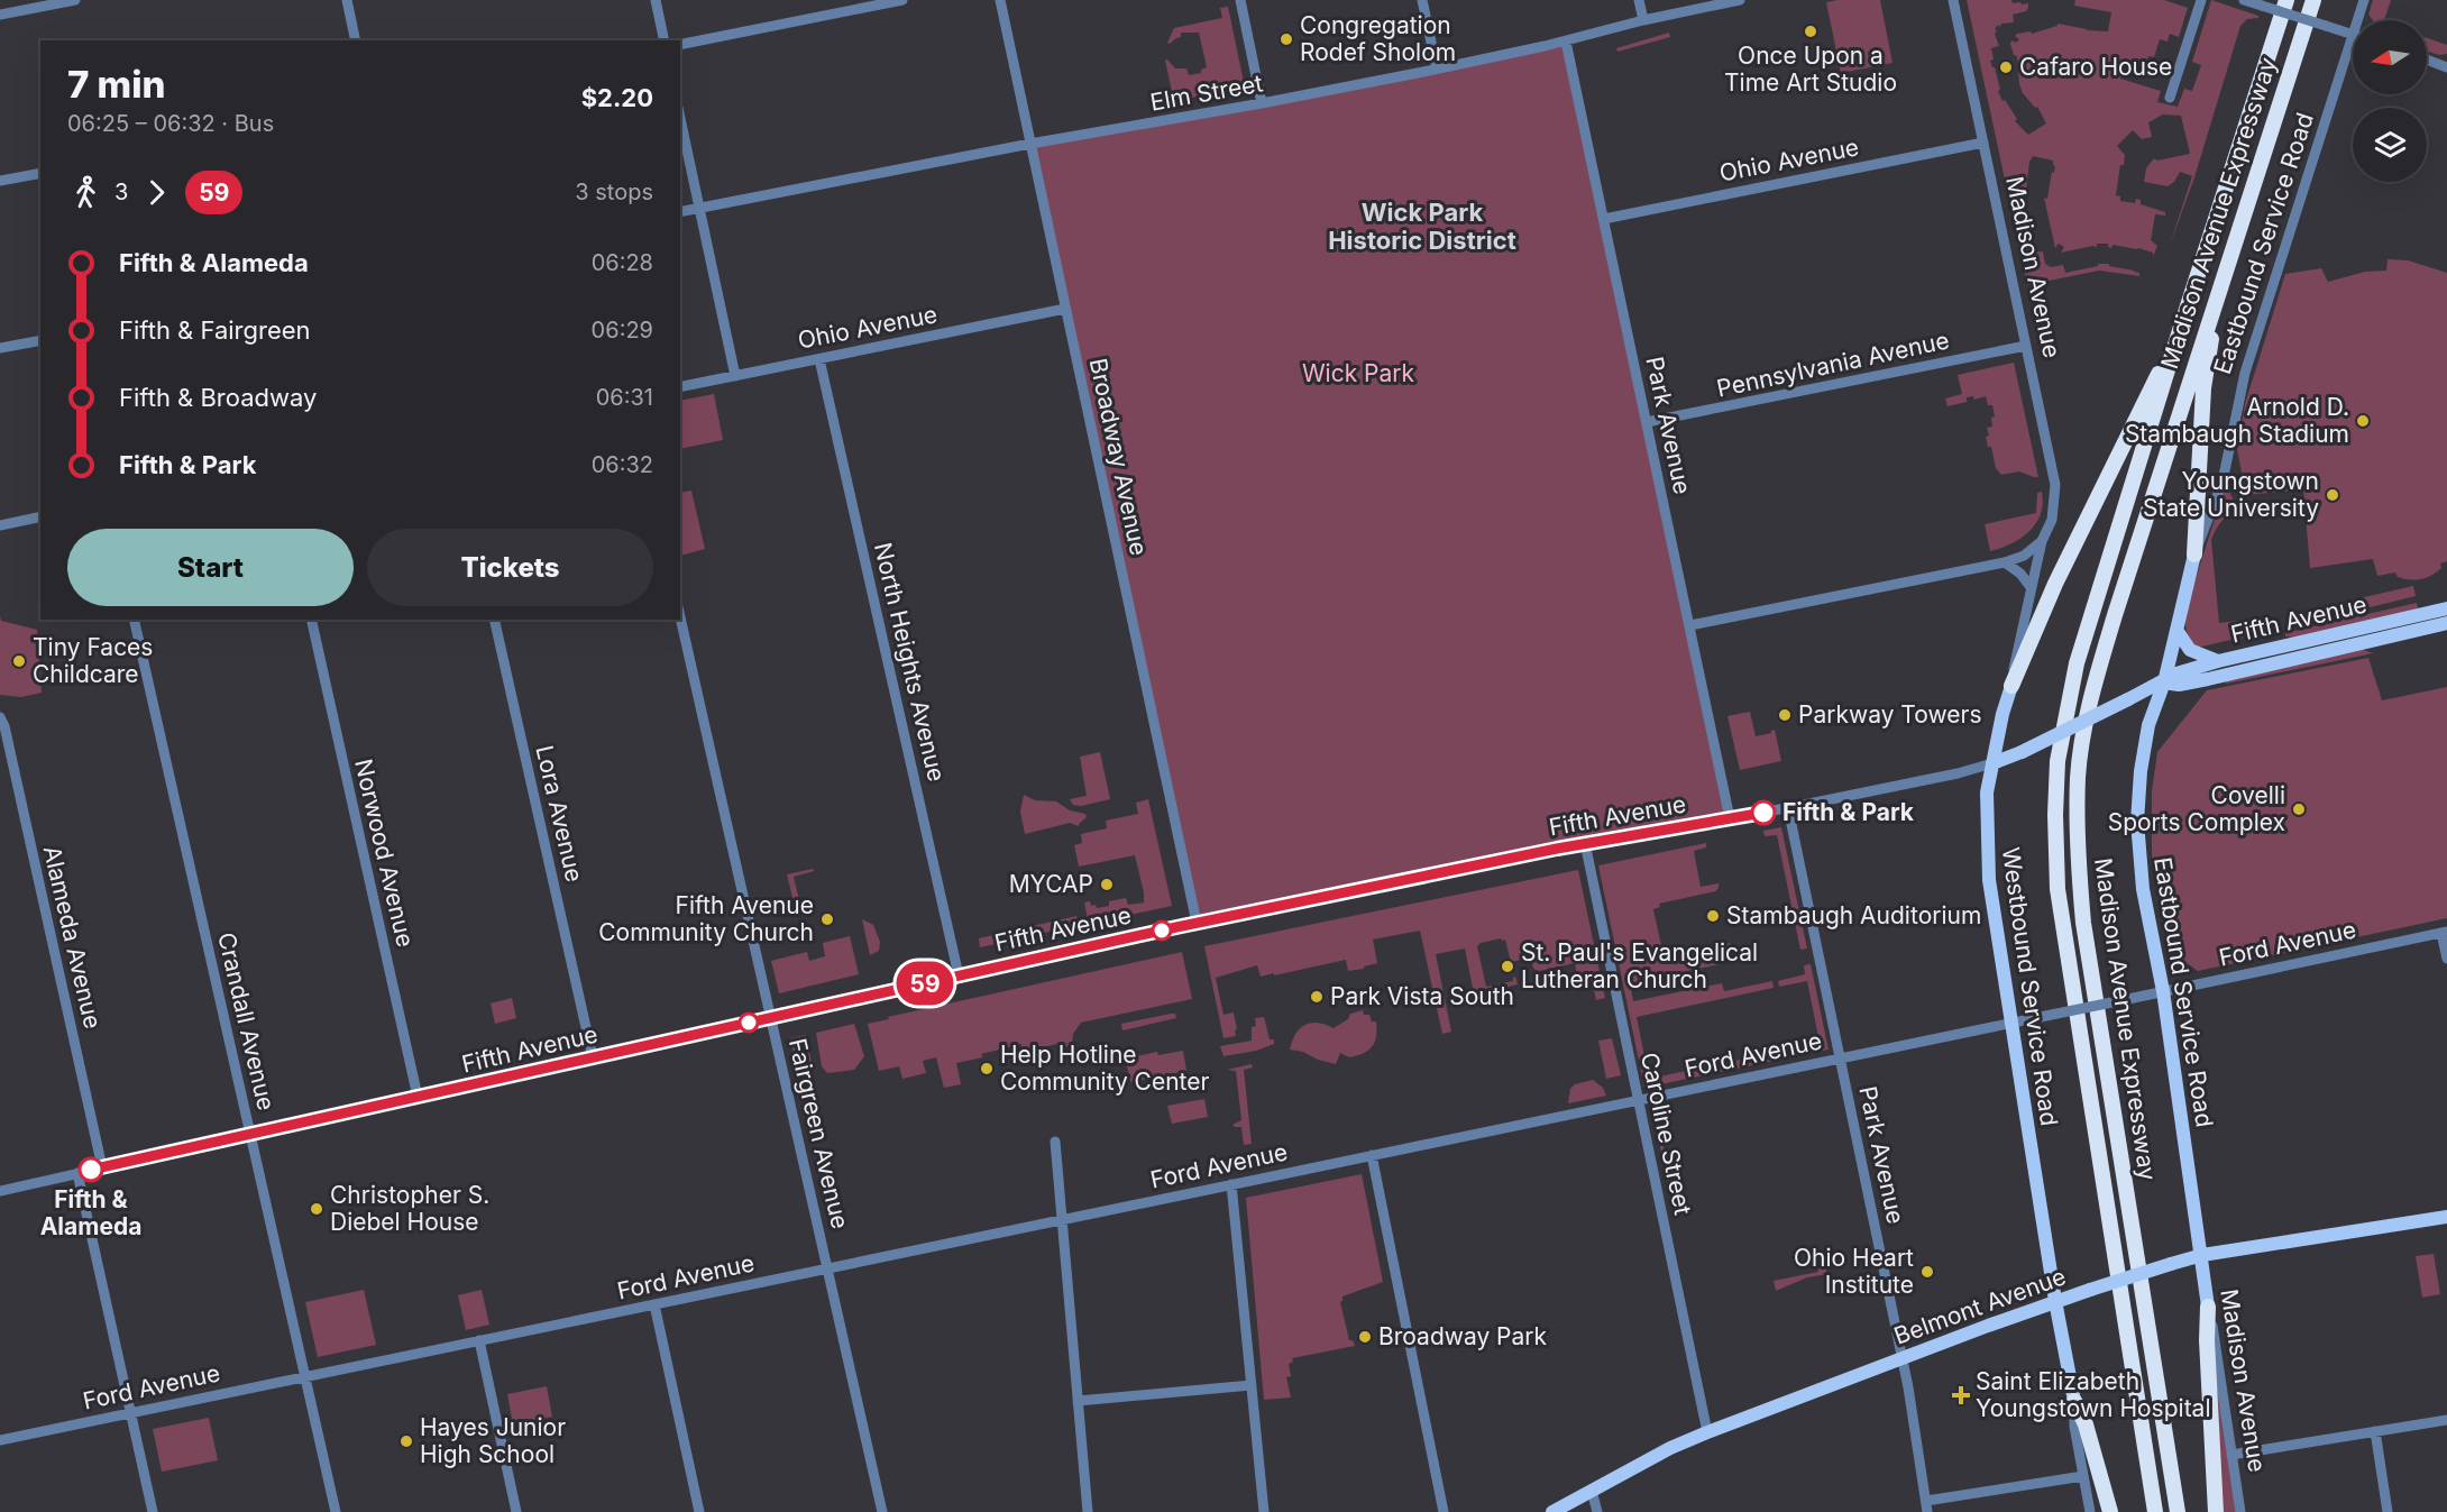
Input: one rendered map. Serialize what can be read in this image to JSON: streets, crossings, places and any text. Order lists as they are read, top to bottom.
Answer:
{
  "streets": {
    "highway": ["Madison Avenue Expressway"],
    "main road": [
      "Eastbound Service Road",
      "Madison Avenue",
      "Fifth Avenue",
      "Westbound Service Road",
      "Belmont Avenue"
    ],
    "street": [
      "Elm Street",
      "Ohio Avenue",
      "Pennsylvania Avenue",
      "Park Avenue",
      "Broadway Avenue",
      "North Heights Avenue",
      "Lora Avenue",
      "Norwood Avenue",
      "Alameda Avenue",
      "Ford Avenue",
      "Crandall Avenue",
      "Fairgreen Avenue",
      "Caroline Street"
    ]
  },
  "crossings": [
    ["Elm Street", "Park Avenue"],
    ["Elm Street", "Broadway Avenue"],
    ["Ohio Avenue", "Madison Avenue"],
    ["Ohio Avenue", "Park Avenue"],
    ["Ohio Avenue", "Broadway Avenue"],
    ["Ohio Avenue", "North Heights Avenue"],
    ["Eastbound Service Road", "Madison Avenue"],
    ["Eastbound Service Road", "Fifth Avenue"],
    ["Eastbound Service Road", "Ford Avenue"],
    ["Eastbound Service Road", "Belmont Avenue"],
    ["Madison Avenue", "Pennsylvania Avenue"],
    ["Madison Avenue", "Westbound Service Road"],
    ["Madison Avenue", "Belmont Avenue"],
    ["Pennsylvania Avenue", "Park Avenue"],
    ["Park Avenue", "Fifth Avenue"],
    ["Park Avenue", "Ford Avenue"],
    ["Park Avenue", "Belmont Avenue"],
    ["Broadway Avenue", "Fifth Avenue"],
    ["Fifth Avenue", "North Heights Avenue"],
    ["Fifth Avenue", "Lora Avenue"],
    ["Fifth Avenue", "Norwood Avenue"],
    ["Fifth Avenue", "Alameda Avenue"],
    ["Fifth Avenue", "Westbound Service Road"],
    ["Fifth Avenue", "Crandall Avenue"],
    ["Fifth Avenue", "Fairgreen Avenue"],
    ["Fifth Avenue", "Caroline Street"],
    ["Ford Avenue", "Westbound Service Road"],
    ["Ford Avenue", "Crandall Avenue"],
    ["Ford Avenue", "Fairgreen Avenue"],
    ["Ford Avenue", "Caroline Street"],
    ["Westbound Service Road", "Belmont Avenue"],
    ["Caroline Street", "Belmont Avenue"]
  ],
  "districts": ["Wick Park Historic District"],
  "parks": ["Wick Park"],
  "places": {
    "other": [
      "Once Upon a Time Art Studio",
      "Congregation Rodef Sholom",
      "Cafaro House",
      "Arnold D. Stambaugh Stadium",
      "Youngstown State University",
      "Tiny Faces Childcare",
      "Parkway Towers",
      "Covelli Sports Complex",
      "Fifth & Park",
      "MYCAP",
      "Stambaugh Auditorium",
      "Fifth Avenue Community Church",
      "St. Paul's Evangelical Lutheran Church",
      "Park Vista South",
      "Help Hotline Community Center",
      "Fifth & Alameda",
      "Christopher S. Diebel House",
      "Ohio Heart Institute",
      "Broadway Park",
      "Hayes Junior High School"
    ],
    "health": ["Saint Elizabeth Youngstown Hospital"]
  },
  "lines": ["bus line 59"],
  "north": "left",
  "page": {
    "on_map": "59",
    "heading": ["7 min", "06:25 – 06:32 · Bus", "$2.20"],
    "legs": ["3", "59", "3 stops"],
    "list": [
      {
        "name": "Fifth & Alameda",
        "value": "06:28"
      },
      {
        "name": "Fifth & Fairgreen",
        "value": "06:29"
      },
      {
        "name": "Fifth & Broadway",
        "value": "06:31"
      },
      {
        "name": "Fifth & Park",
        "value": "06:32"
      }
    ],
    "buttons": ["Start", "Tickets"]
  }
}
